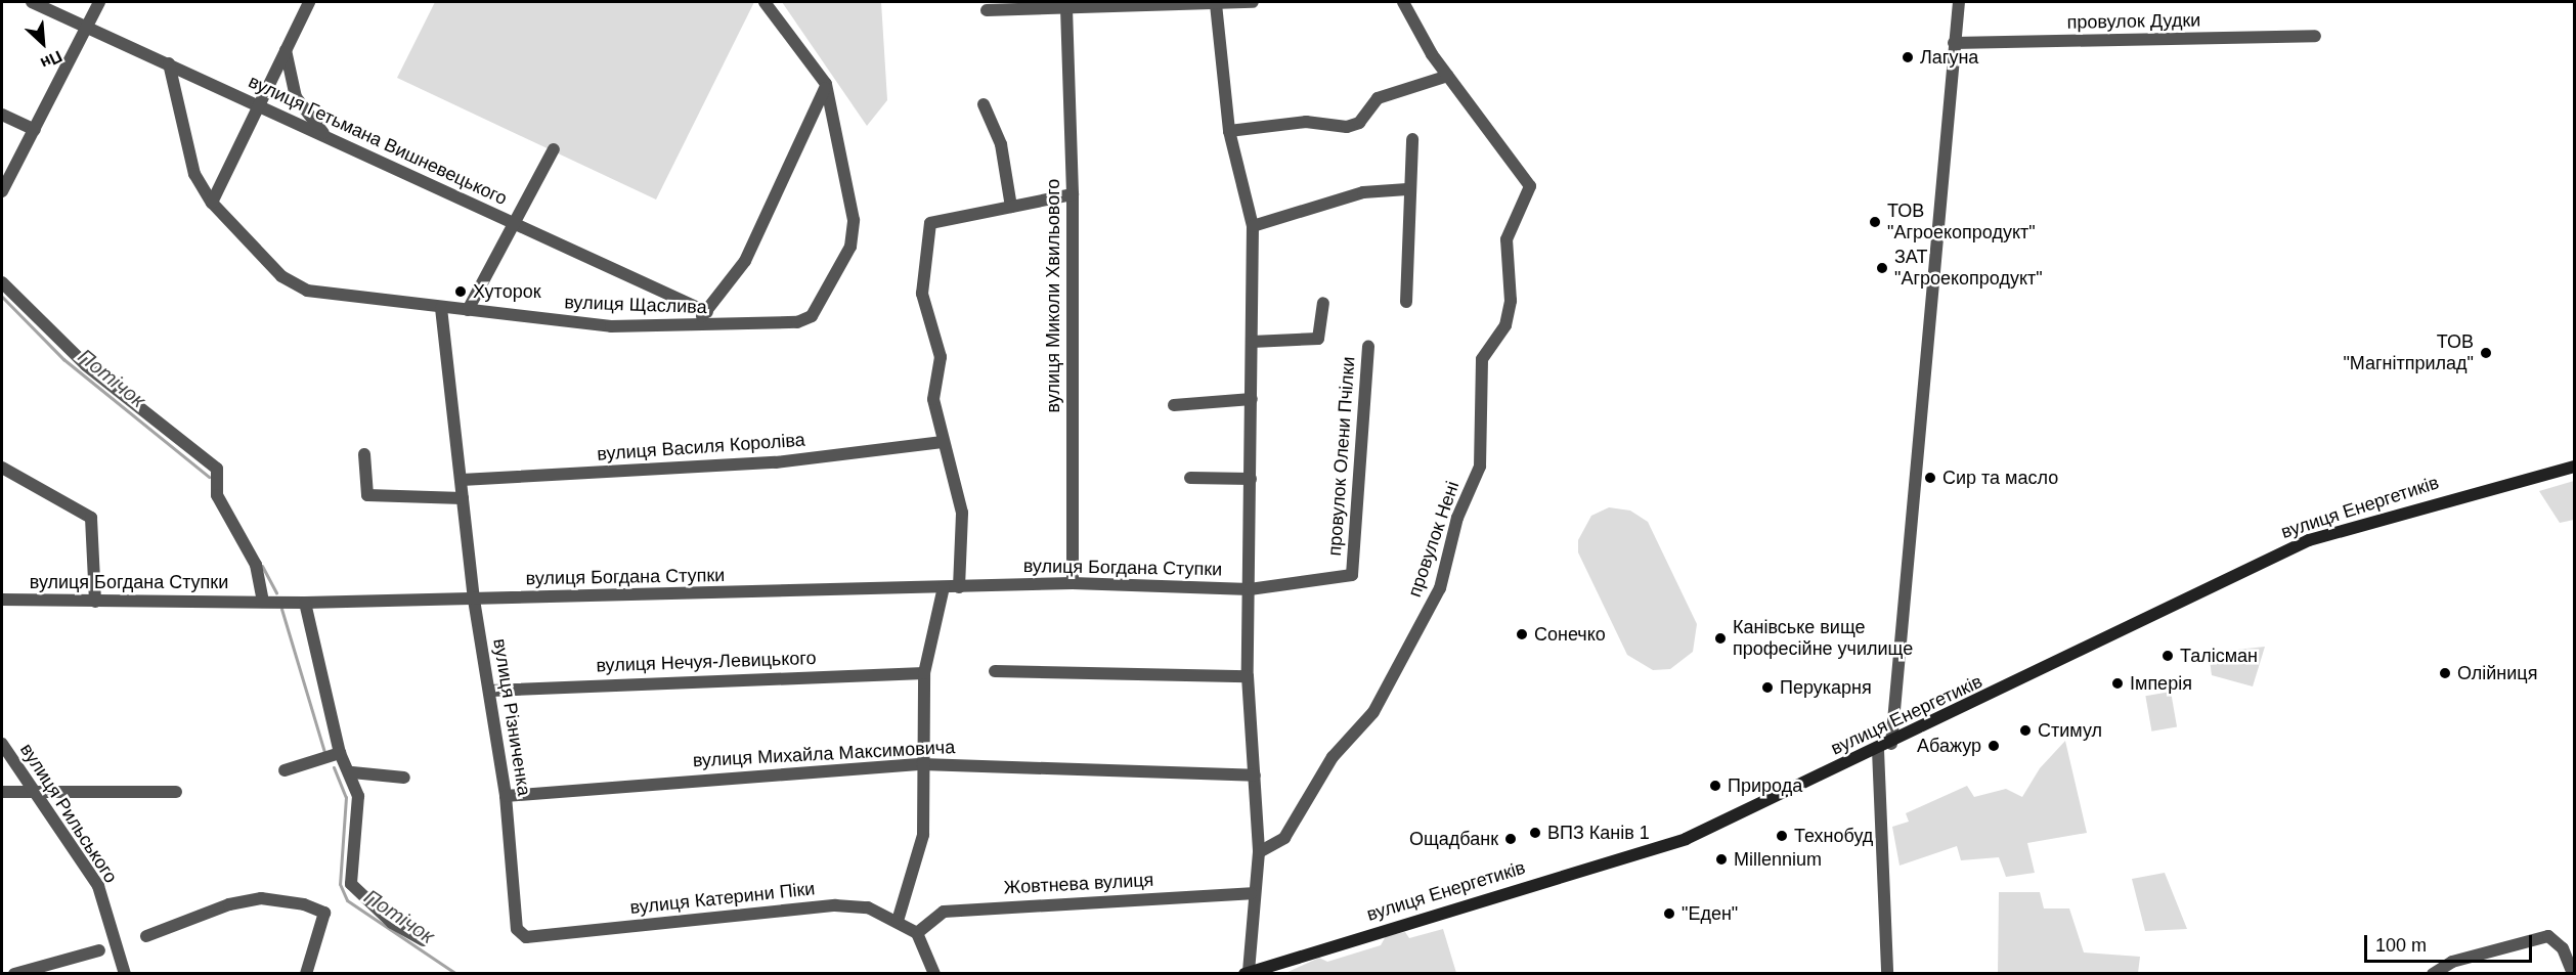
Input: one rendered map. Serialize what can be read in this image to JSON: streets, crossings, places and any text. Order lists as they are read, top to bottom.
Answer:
{
  "streets": {
    "main road": ["вулиця Енергетиків"],
    "street": [
      "провулок Дудки",
      "вулиця Гетьмана Вишневецького",
      "вулиця Миколи Хвильового",
      "вулиця Щаслива",
      "вулиця Василя Короліва",
      "провулок Олени Пчілки",
      "провулок Нені",
      "вулиця Богдана Ступки",
      "вулиця Нечуя-Левицького",
      "вулиця Різниченка",
      "вулиця Михайла Максимовича",
      "вулиця Рильського",
      "Жовтнева вулиця",
      "вулиця Катерини Піки"
    ]
  },
  "crossings": [
    ["вулиця Гетьмана Вишневецького", "вулиця Щаслива"],
    ["вулиця Миколи Хвильового", "вулиця Богдана Ступки"],
    ["вулиця Щаслива", "вулиця Різниченка"],
    ["вулиця Василя Короліва", "вулиця Різниченка"],
    ["провулок Олени Пчілки", "вулиця Богдана Ступки"],
    ["вулиця Богдана Ступки", "вулиця Різниченка"],
    ["вулиця Нечуя-Левицького", "вулиця Різниченка"],
    ["вулиця Різниченка", "вулиця Михайла Максимовича"],
    ["вулиця Різниченка", "вулиця Катерини Піки"],
    ["Жовтнева вулиця", "вулиця Катерини Піки"]
  ],
  "water": ["Потічок"],
  "places": [
    "Лагуна",
    "ТОВ \"Агроекопродукт\"",
    "ЗАТ \"Агроекопродукт\"",
    "Хуторок",
    "ТОВ \"Магнітприлад\"",
    "Сир та масло",
    "Сонечко",
    "Канівське вище професійне училище",
    "Талісман",
    "Олійниця",
    "Імперія",
    "Перукарня",
    "Стимул",
    "Абажур",
    "Природа",
    "ВПЗ Канів 1",
    "Технобуд",
    "Ощадбанк",
    "Millennium",
    "\"Еден\""
  ],
  "scale_bar": "100 m",
  "north": "bottom right"
}
